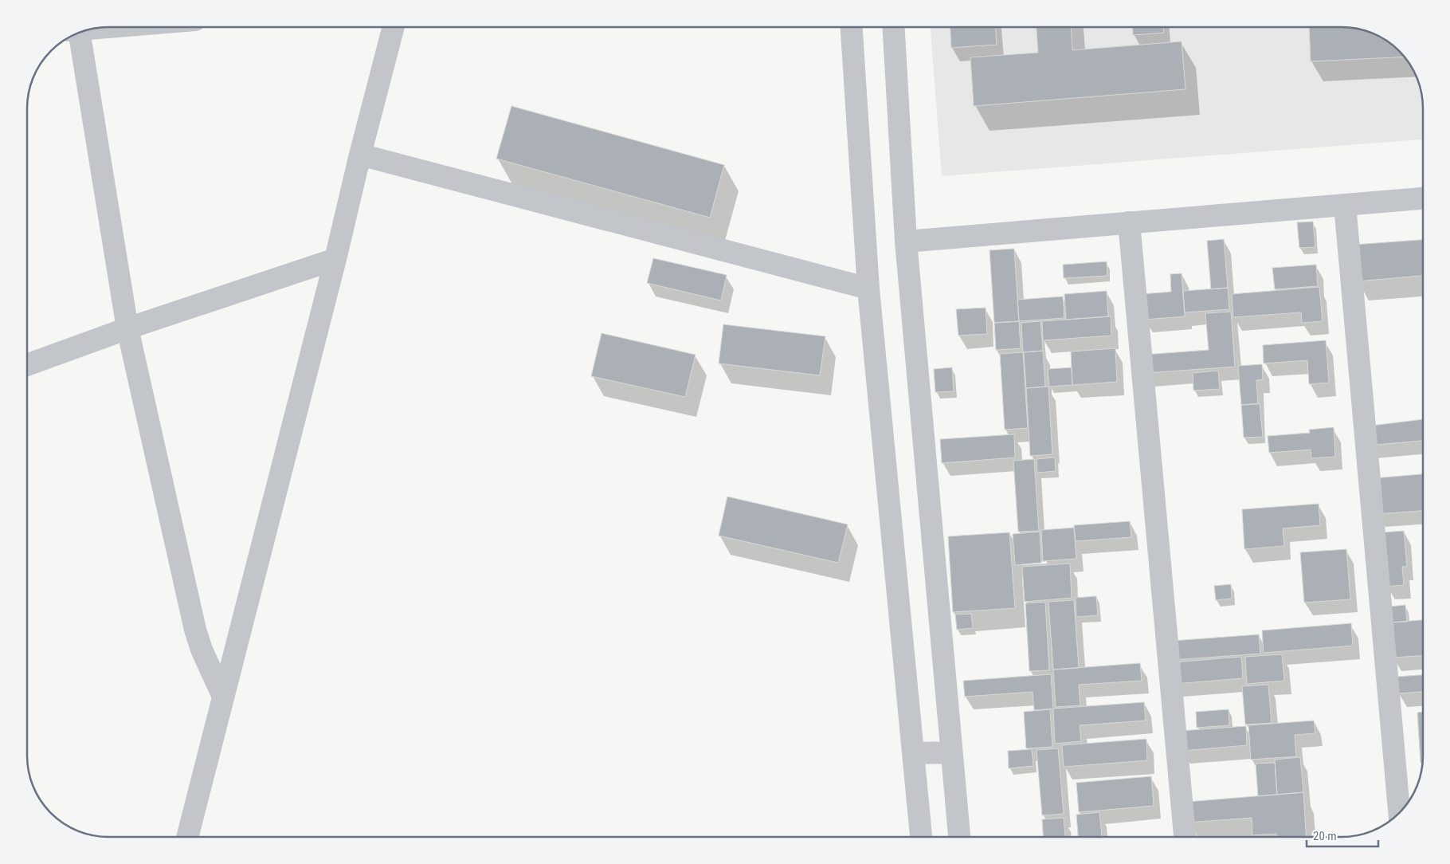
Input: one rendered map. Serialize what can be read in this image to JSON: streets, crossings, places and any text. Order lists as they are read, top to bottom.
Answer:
{
  "scale_bar": "20 m"
}
